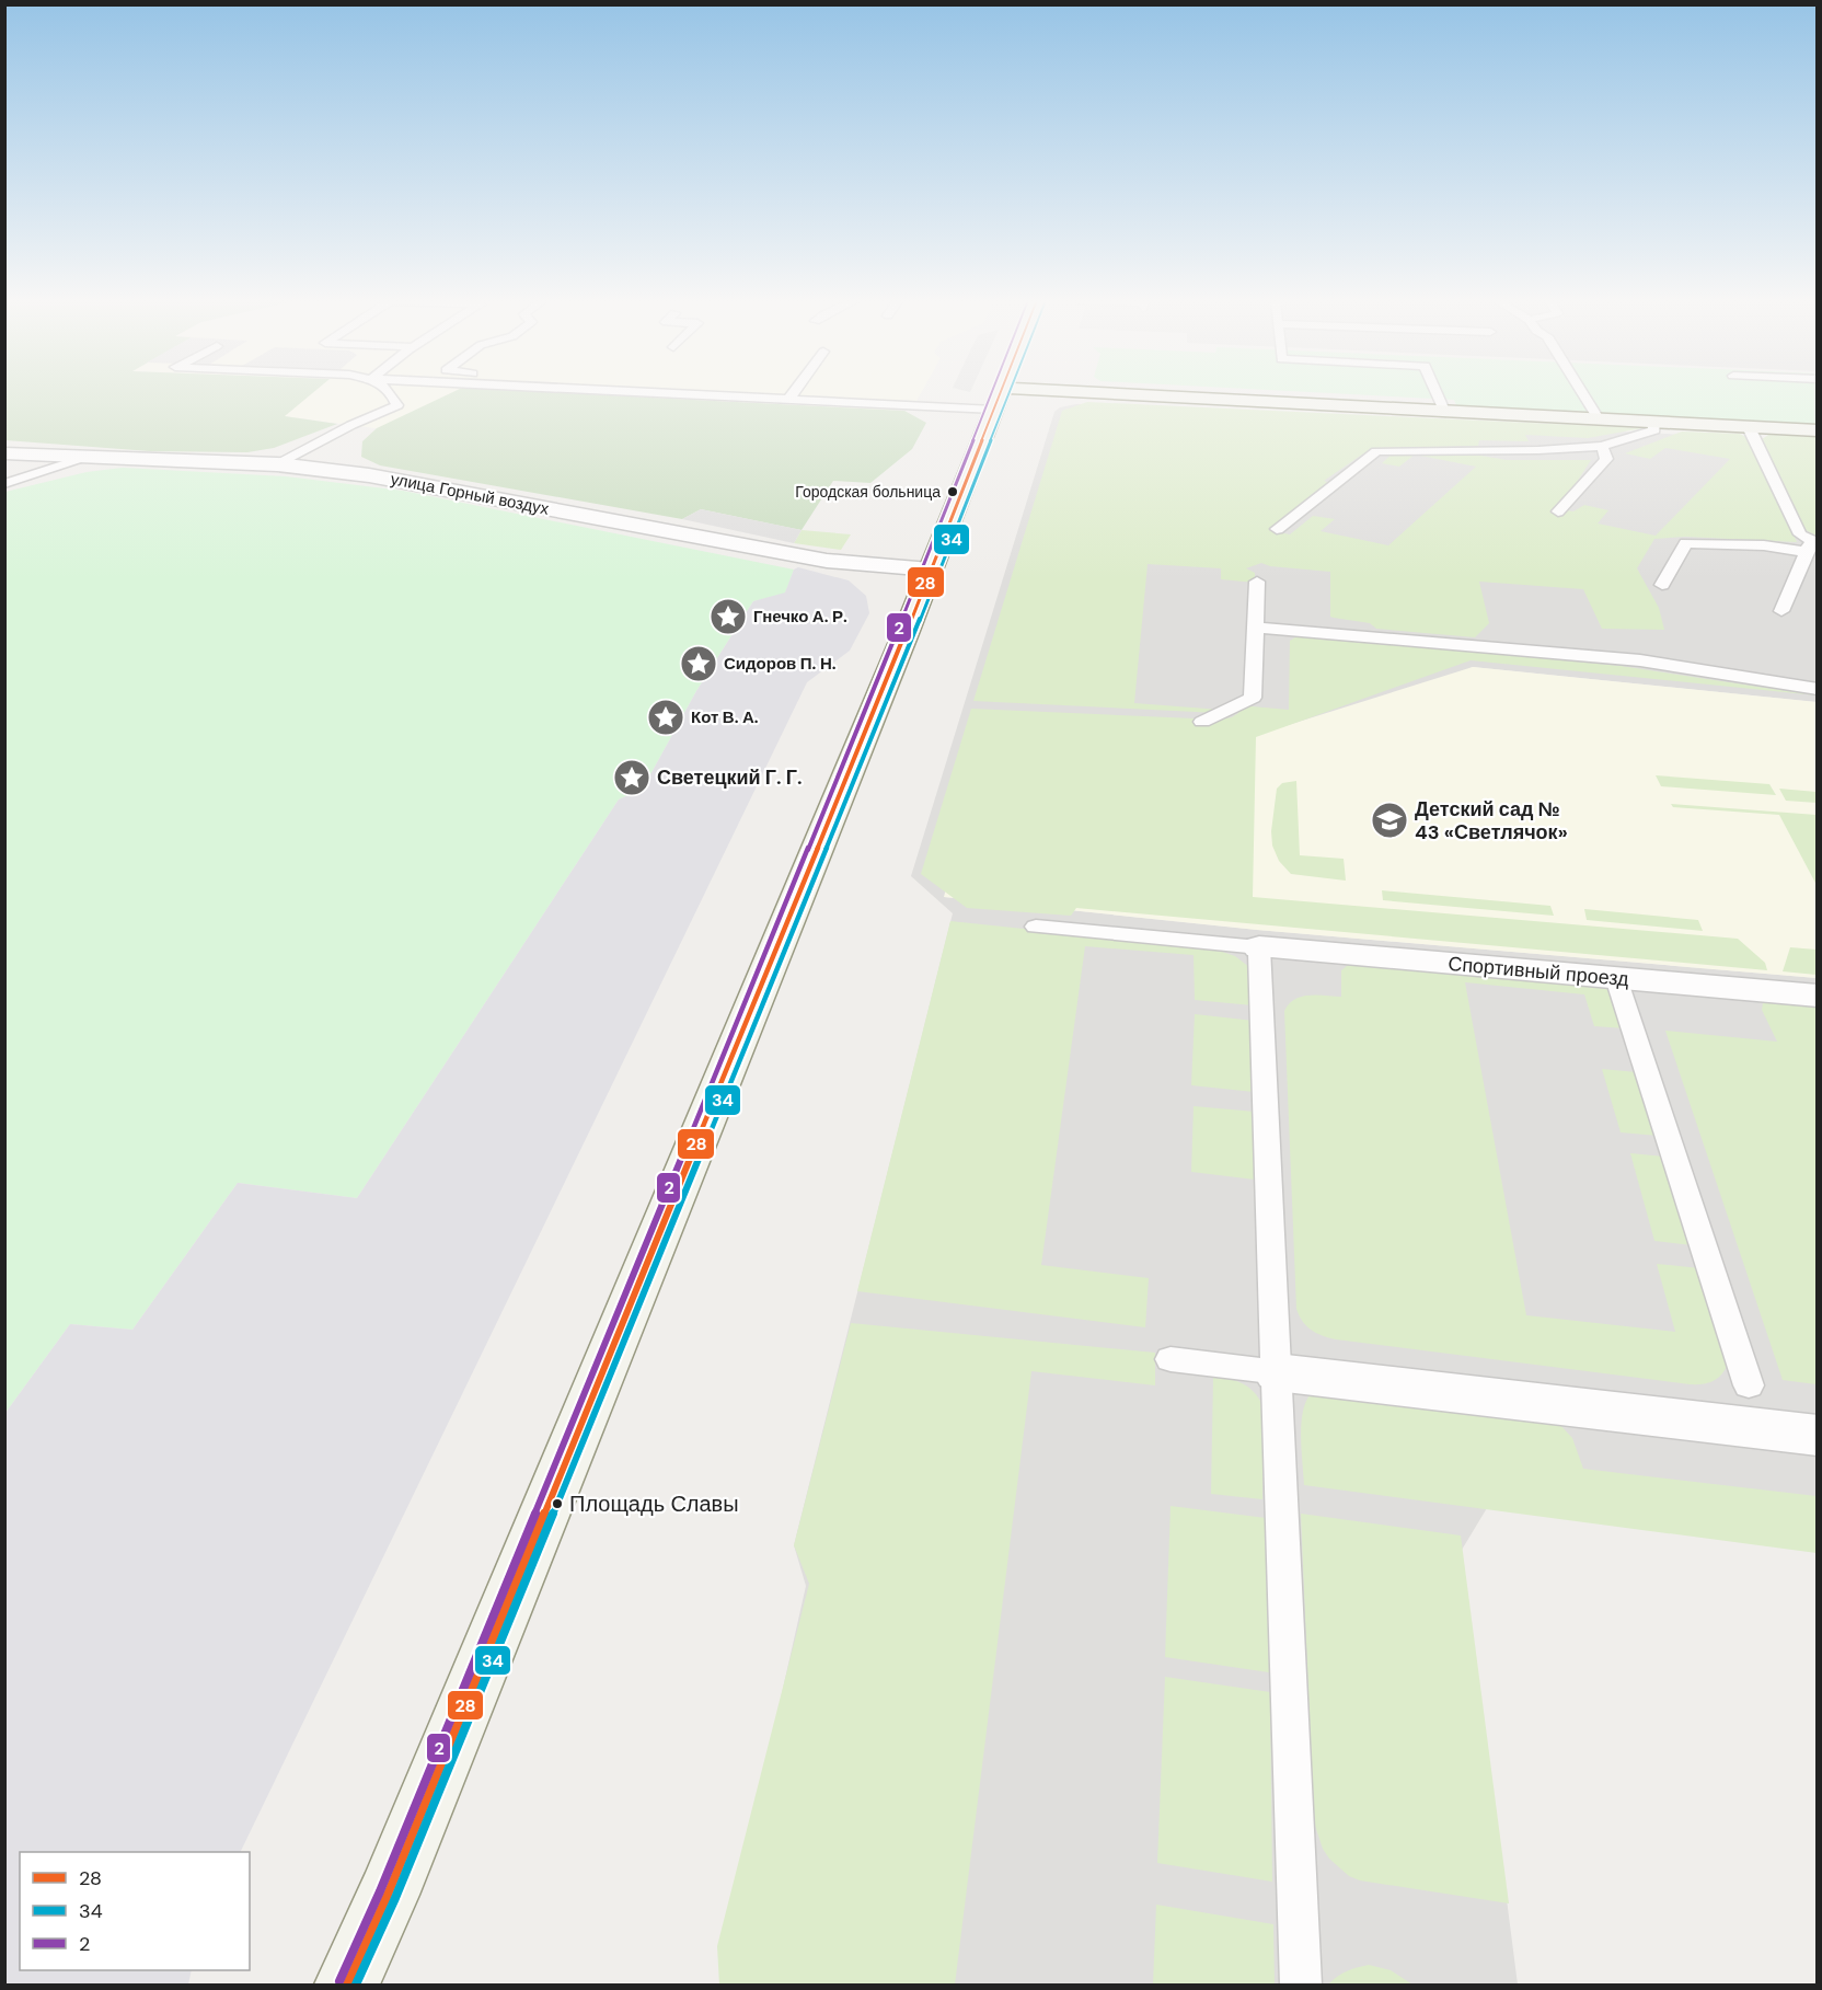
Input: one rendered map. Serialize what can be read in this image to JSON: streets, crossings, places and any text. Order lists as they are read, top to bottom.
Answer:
{
  "streets": {
    "street": ["улица Горный воздух", "Спортивный проезд"]
  },
  "places": {
    "other": ["Городская больница", "Площадь Славы"],
    "place": [
      "Гнечко А. Р.",
      "Сидоров П. Н.",
      "Кот В. А.",
      "Светецкий Г. Г."
    ],
    "school or university": ["Детский сад № 43 «Светлячок»"]
  },
  "lines": ["transit line 28", "transit line 34", "transit line 2"],
  "legend": ["28", "34", "2"]
}
